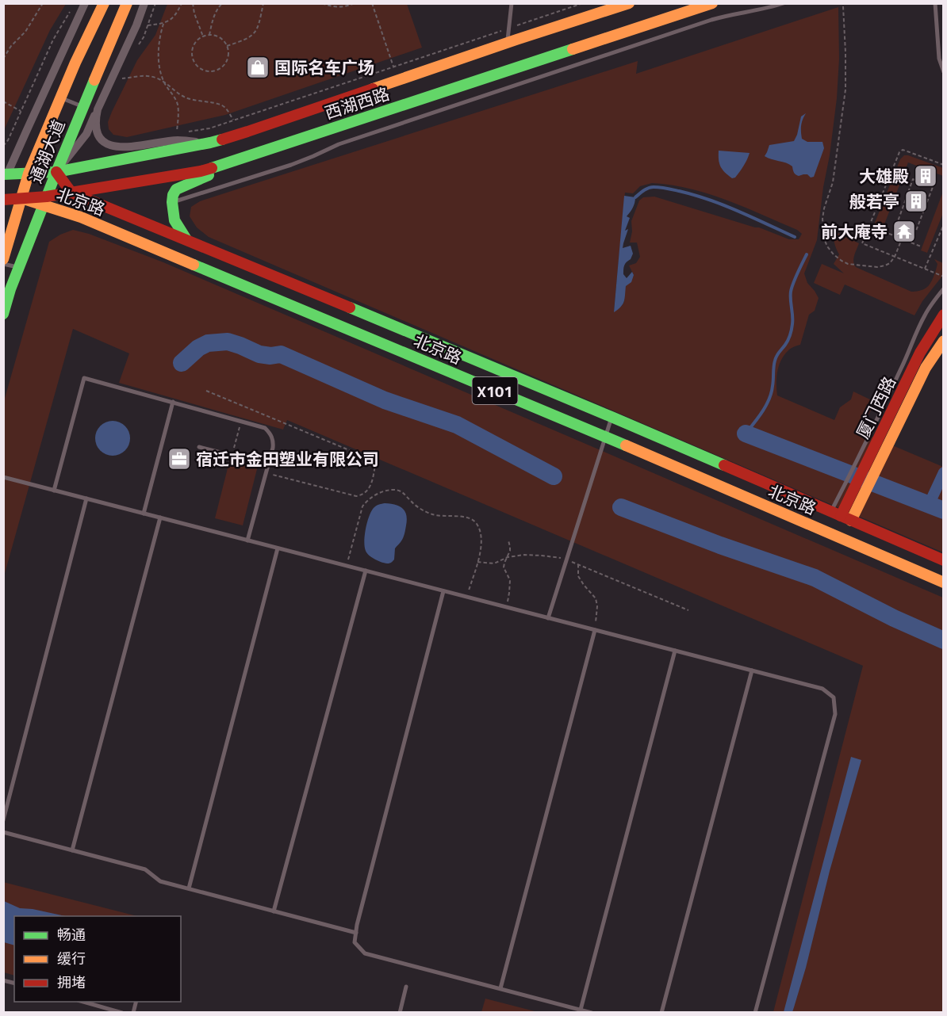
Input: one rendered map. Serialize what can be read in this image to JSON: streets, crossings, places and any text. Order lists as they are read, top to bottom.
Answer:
{
  "streets": {
    "main road": [
      "西湖西路",
      "通湖大道",
      "北京路",
      "X101",
      "厦门西路"
    ]
  },
  "crossings": [
    ["西湖西路", "通湖大道"],
    ["西湖西路", "北京路"],
    ["通湖大道", "北京路"],
    ["北京路", "厦门西路"]
  ],
  "places": {
    "shop": ["国际名车广场"],
    "building": ["大雄殿", "般若亭"],
    "temple": ["前大庵寺"],
    "office": ["宿迁市金田塑业有限公司"]
  },
  "legend": ["畅通", "缓行", "拥堵"]
}
